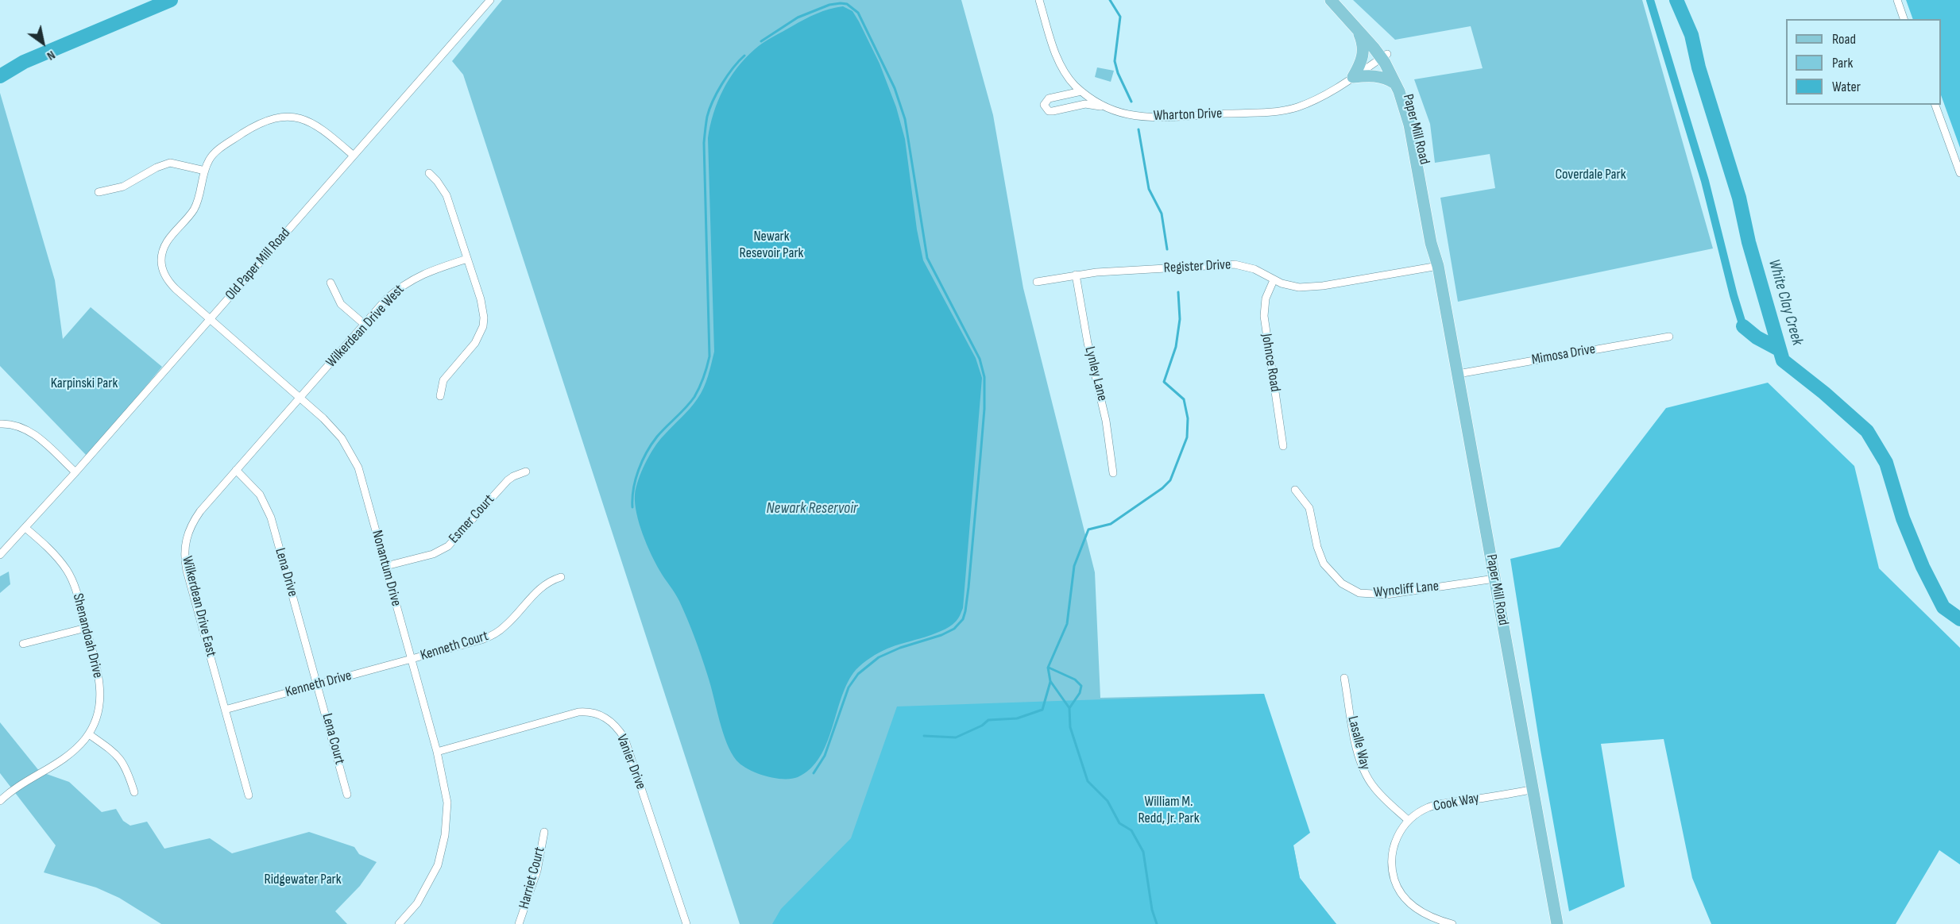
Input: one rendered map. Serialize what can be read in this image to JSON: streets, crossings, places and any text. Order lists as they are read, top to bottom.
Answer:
{
  "streets": {
    "main road": ["Paper Mill Road"],
    "street": [
      "Wharton Drive",
      "Old Paper Mill Road",
      "Register Drive",
      "Wilkerdean Drive West",
      "Mimosa Drive",
      "Johnce Road",
      "Lynley Lane",
      "Esmer Court",
      "Nonantum Drive",
      "Lena Drive",
      "Wyncliff Lane",
      "Wilkerdean Drive East",
      "Shenandoah Drive",
      "Kenneth Court",
      "Kenneth Drive",
      "Lena Court",
      "Lasalle Way",
      "Vanier Drive",
      "Cook Way",
      "Harriet Court"
    ]
  },
  "crossings": [
    ["Wharton Drive", "Paper Mill Road"],
    ["Paper Mill Road", "Register Drive"],
    ["Paper Mill Road", "Mimosa Drive"],
    ["Paper Mill Road", "Wyncliff Lane"],
    ["Paper Mill Road", "Cook Way"],
    ["Old Paper Mill Road", "Nonantum Drive"],
    ["Old Paper Mill Road", "Shenandoah Drive"],
    ["Register Drive", "Johnce Road"],
    ["Register Drive", "Lynley Lane"],
    ["Wilkerdean Drive West", "Nonantum Drive"],
    ["Wilkerdean Drive West", "Wilkerdean Drive East"],
    ["Esmer Court", "Nonantum Drive"],
    ["Nonantum Drive", "Wilkerdean Drive East"],
    ["Nonantum Drive", "Kenneth Court"],
    ["Nonantum Drive", "Kenneth Drive"],
    ["Nonantum Drive", "Vanier Drive"],
    ["Lena Drive", "Wilkerdean Drive East"],
    ["Lena Drive", "Kenneth Drive"],
    ["Lena Drive", "Lena Court"],
    ["Wilkerdean Drive East", "Kenneth Drive"],
    ["Kenneth Court", "Kenneth Drive"],
    ["Kenneth Drive", "Lena Court"],
    ["Lasalle Way", "Cook Way"]
  ],
  "water": ["White Clay Creek", "Newark Reservoir"],
  "parks": [
    "Coverdale Park",
    "Newark Resevoir Park",
    "Karpinski Park",
    "William M. Redd, Jr. Park",
    "Ridgewater Park"
  ],
  "legend": ["Road", "Park", "Water"],
  "north": "bottom right"
}
